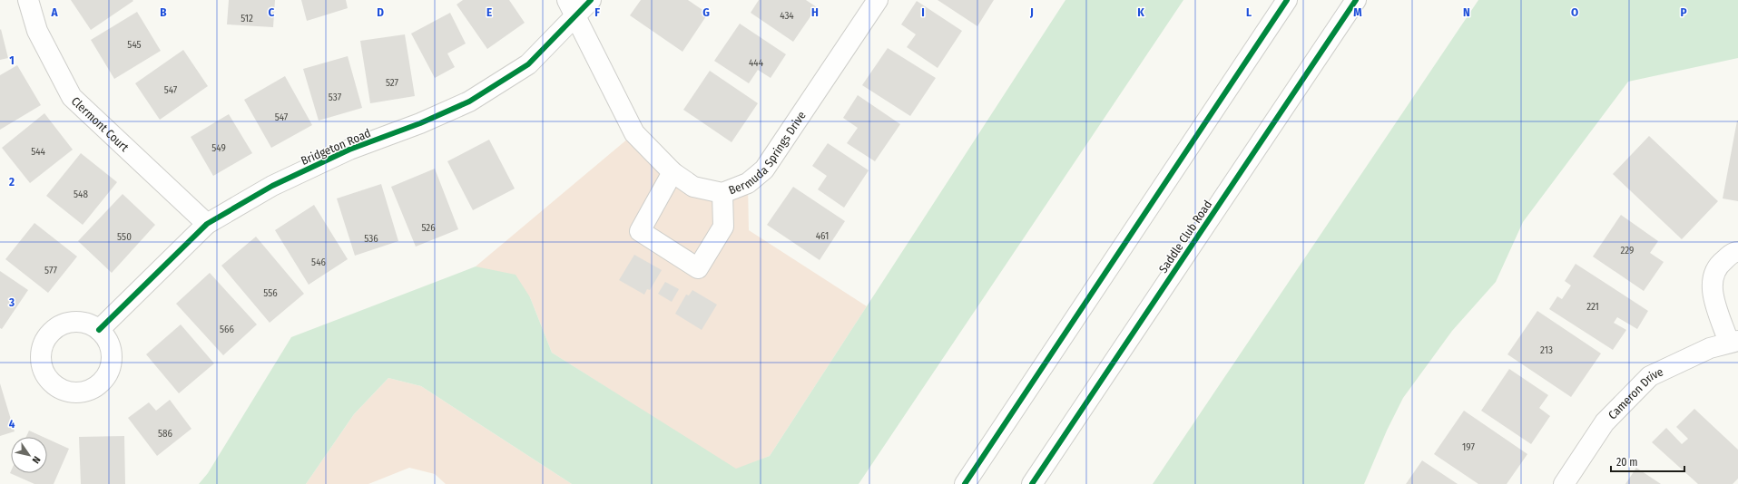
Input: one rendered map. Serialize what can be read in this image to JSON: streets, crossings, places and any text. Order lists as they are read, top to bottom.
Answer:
{
  "streets": {
    "street": [
      "Clermont Court",
      "Bridgeton Road",
      "Bermuda Springs Drive",
      "Saddle Club Road",
      "Cameron Drive"
    ]
  },
  "crossings": [
    ["Clermont Court", "Bridgeton Road"],
    ["Bridgeton Road", "Bermuda Springs Drive"]
  ],
  "house_numbers": [
    "434",
    "512",
    "545",
    "444",
    "527",
    "547",
    "537",
    "547",
    "549",
    "544",
    "548",
    "526",
    "461",
    "550",
    "536",
    "229",
    "546",
    "577",
    "556",
    "221",
    "566",
    "213",
    "586",
    "197"
  ],
  "scale_bar": "20 m",
  "north": "bottom right",
  "grid": {
    "columns": [
      "A",
      "B",
      "C",
      "D",
      "E",
      "F",
      "G",
      "H",
      "I",
      "J",
      "K",
      "L",
      "M",
      "N",
      "O",
      "P"
    ],
    "rows": [
      "1",
      "2",
      "3",
      "4"
    ]
  }
}
